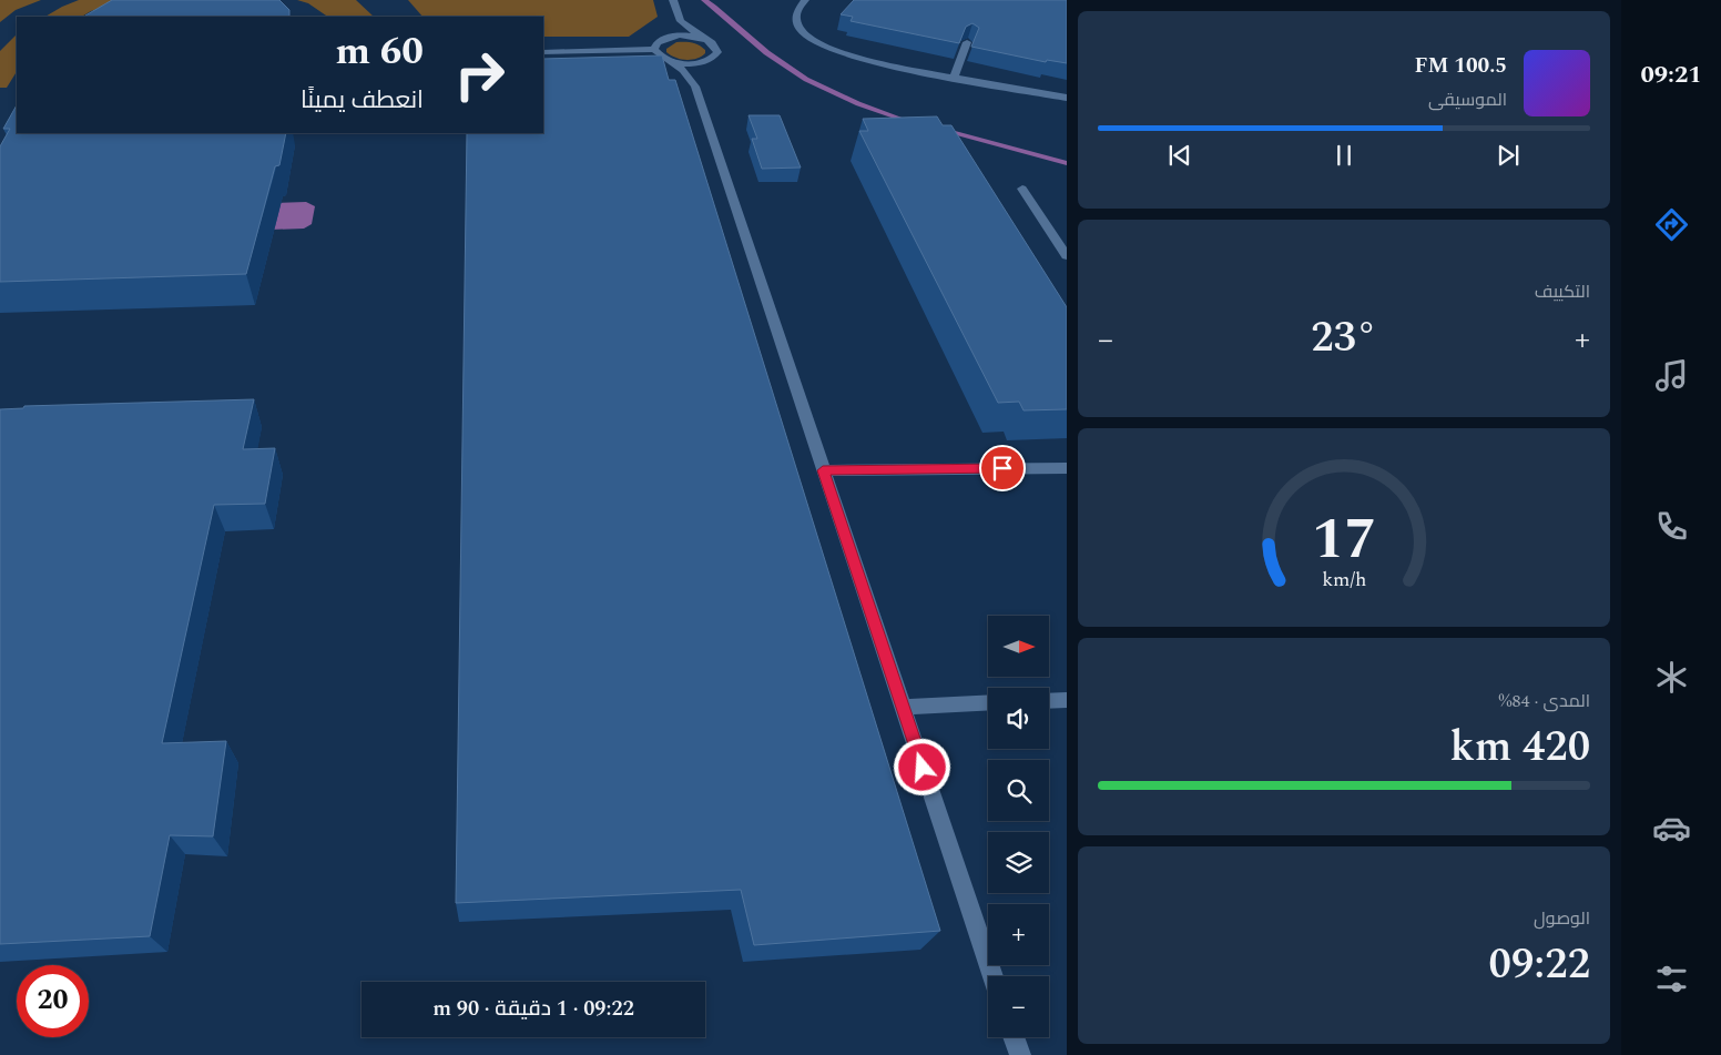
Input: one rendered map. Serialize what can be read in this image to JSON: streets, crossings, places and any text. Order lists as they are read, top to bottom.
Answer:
{
  "north": "right",
  "page": {
    "tabs": "09:21",
    "turn": ["60 m", "انعطف يمينًا"],
    "song": ["100.5 FM", "الموسيقى"],
    "tile": [
      "التكييف",
      ["المدى · 84%", "420 km"],
      ["الوصول", "09:22"]
    ],
    "heat": ["−", "23°", "+"],
    "map_buttons": ["+", "−"],
    "limit": "20",
    "trip": "09:22 · 1 دقيقة · 90 m",
    "gauge": ["17", "km/h"]
  }
}
